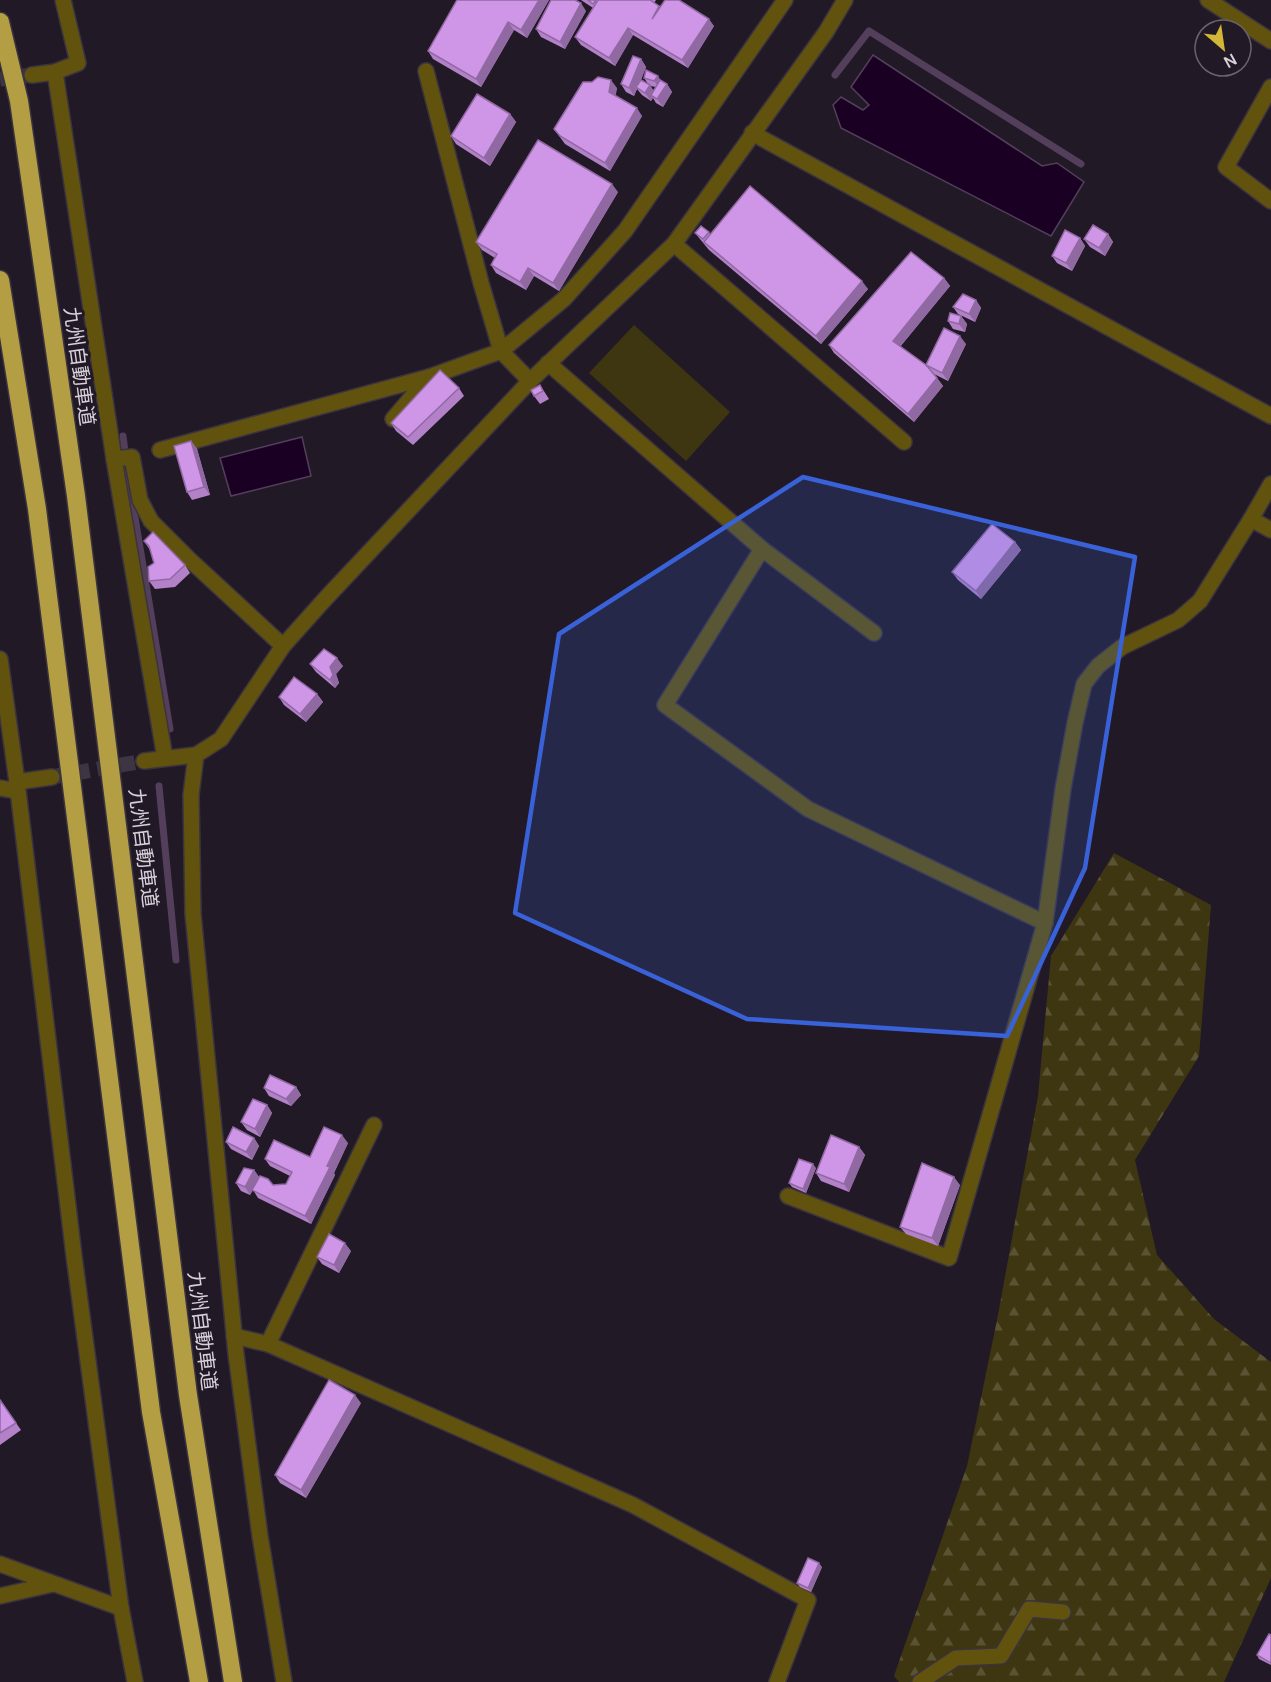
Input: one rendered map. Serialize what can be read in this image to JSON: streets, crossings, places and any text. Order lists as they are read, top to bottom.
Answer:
{
  "streets": {
    "highway": ["九州自動車道"]
  },
  "north": "bottom right"
}
